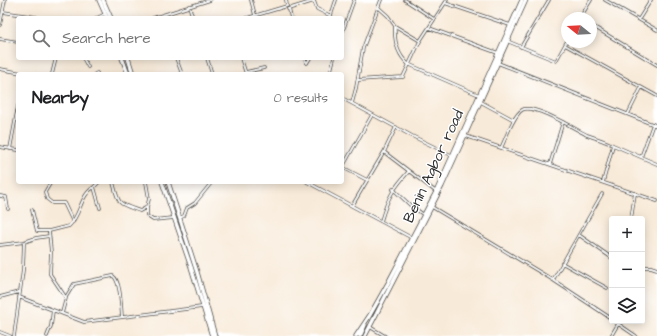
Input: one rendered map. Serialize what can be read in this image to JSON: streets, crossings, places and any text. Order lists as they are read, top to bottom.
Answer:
{
  "streets": {
    "highway": ["Benin Agbor road"]
  },
  "north": "left",
  "page": {
    "search": "Search here",
    "heading": ["Nearby", "0 results"],
    "map_buttons": ["+", "−"]
  }
}
